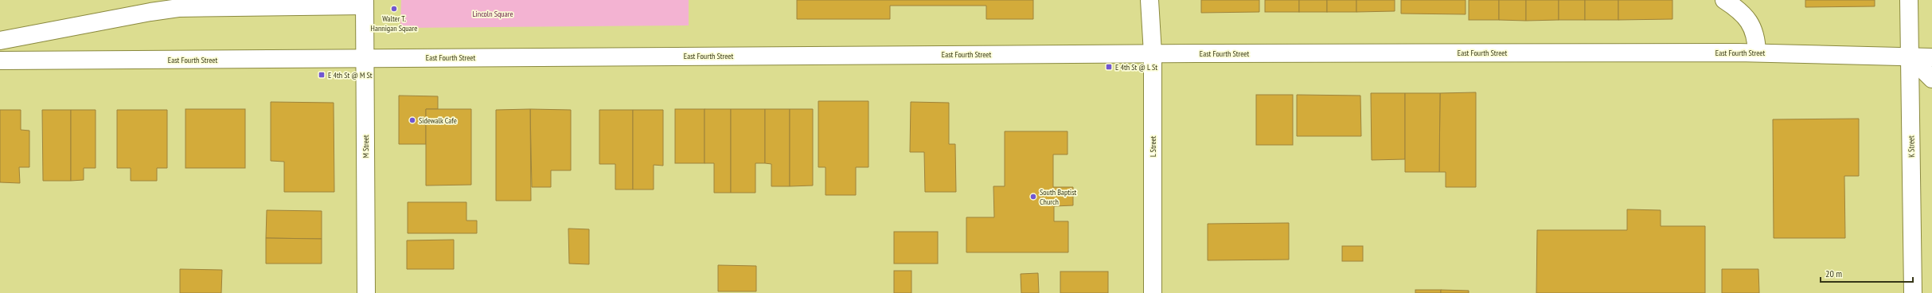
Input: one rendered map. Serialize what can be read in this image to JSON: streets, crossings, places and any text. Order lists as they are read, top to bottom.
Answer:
{
  "streets": {
    "street": [
      "East Fourth Street",
      "M Street",
      "L Street",
      "K Street"
    ]
  },
  "crossings": [
    ["East Fourth Street", "M Street"],
    ["East Fourth Street", "L Street"],
    ["East Fourth Street", "K Street"]
  ],
  "parks": ["Lincoln Square"],
  "places": {
    "other": ["Walter T. Hannigan Square", "Sidewalk Cafe", "South Baptist Church"],
    "transit": ["E 4th St @ L St", "E 4th St @ M St"]
  },
  "scale_bar": "20 m"
}
